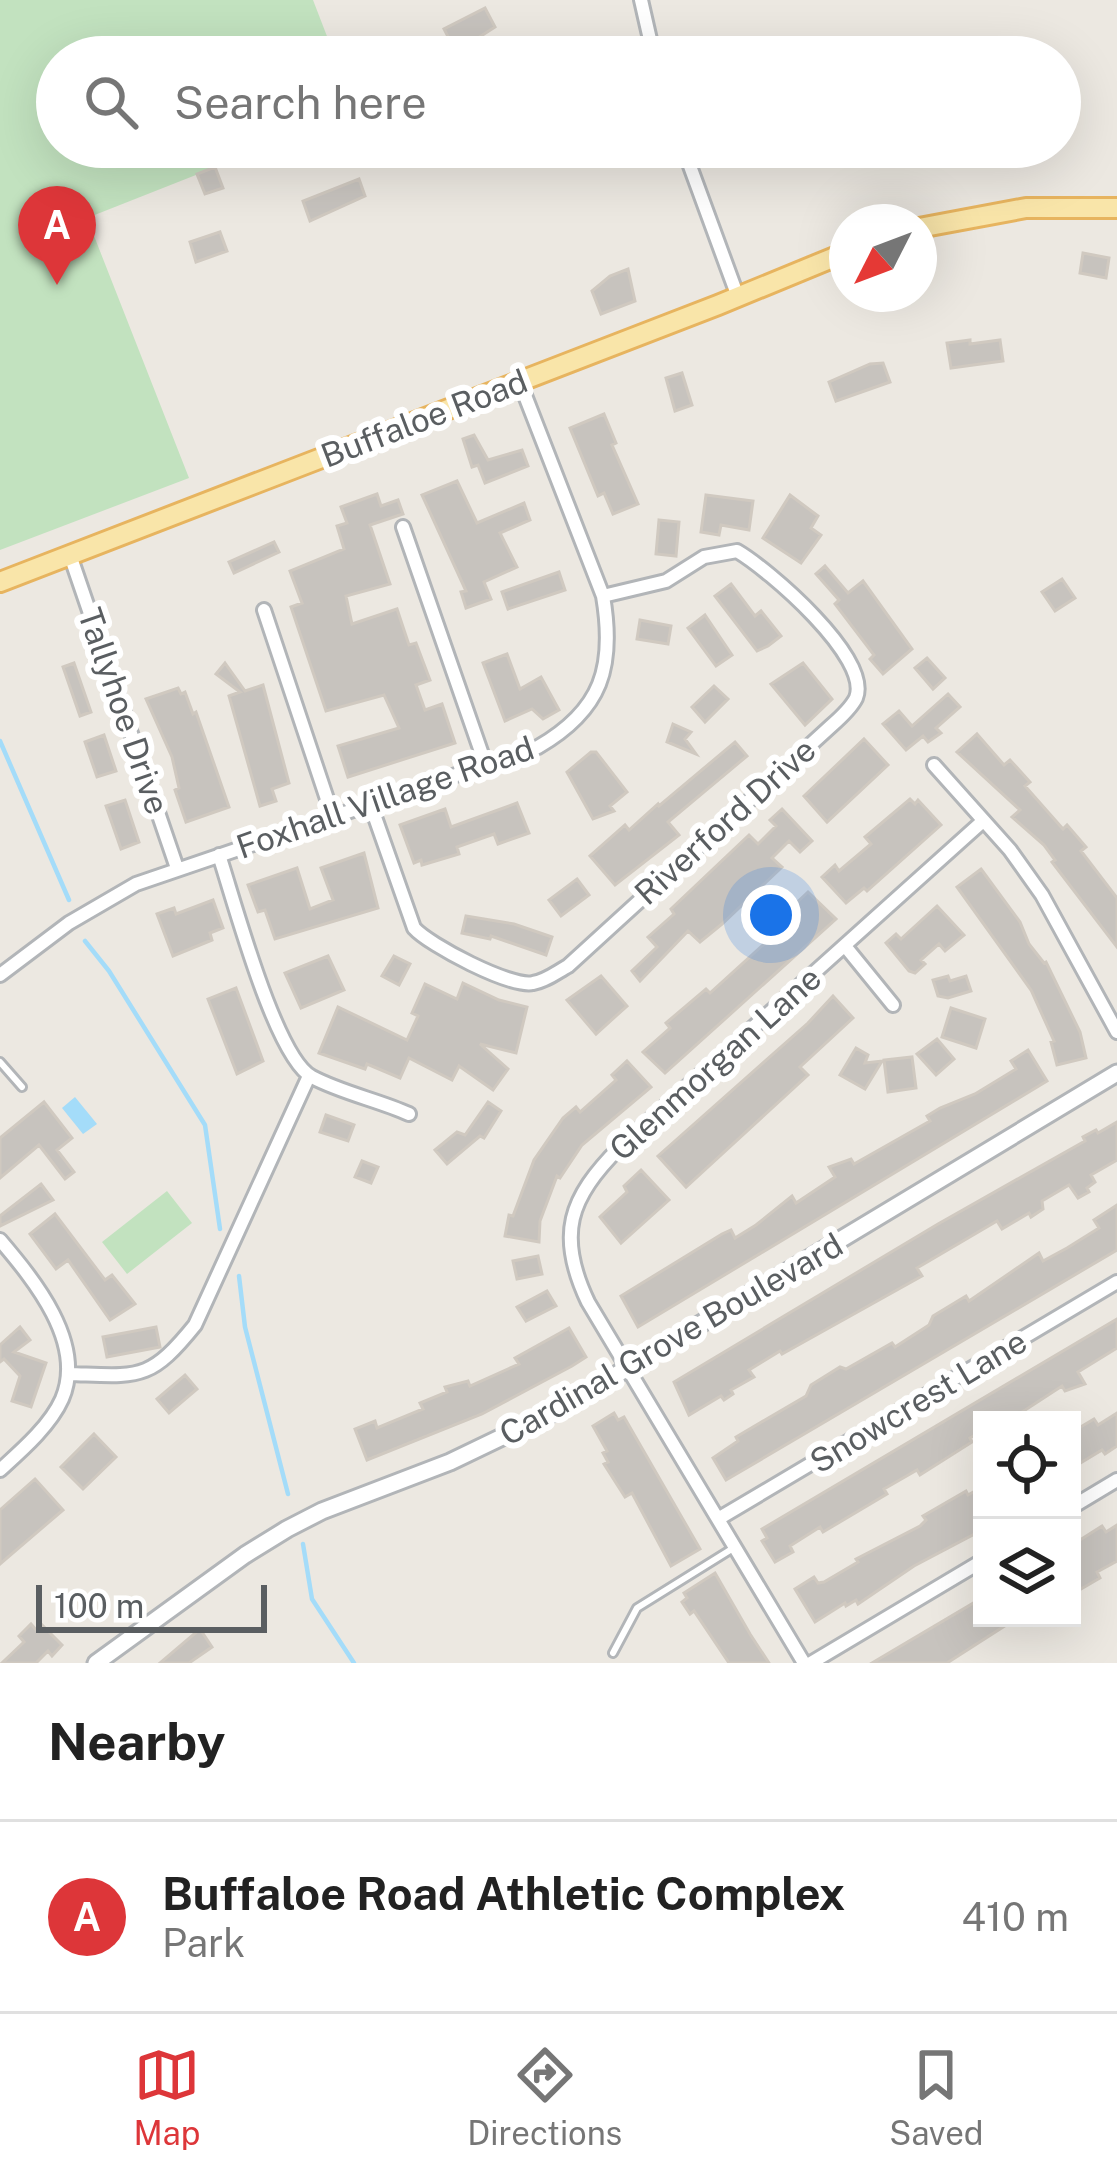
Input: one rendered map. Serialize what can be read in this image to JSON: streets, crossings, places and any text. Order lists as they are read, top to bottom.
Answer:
{
  "streets": {
    "main road": ["Buffaloe Road"],
    "street": [
      "Tallyhoe Drive",
      "Foxhall Village Road",
      "Riverford Drive",
      "Glenmorgan Lane",
      "Cardinal Grove Boulevard",
      "Snowcrest Lane"
    ]
  },
  "crossings": [
    ["Buffaloe Road", "Tallyhoe Drive"],
    ["Buffaloe Road", "Foxhall Village Road"],
    ["Tallyhoe Drive", "Foxhall Village Road"],
    ["Foxhall Village Road", "Riverford Drive"],
    ["Glenmorgan Lane", "Cardinal Grove Boulevard"],
    ["Glenmorgan Lane", "Snowcrest Lane"]
  ],
  "scale_bar": "100 m",
  "north": "bottom left",
  "page": {
    "search": "Search here",
    "pins": "A",
    "scale": "100 m",
    "heading": "Nearby",
    "list": [
      {
        "mark": "A",
        "name": "Buffaloe Road Athletic Complex",
        "note": "Park",
        "value": "410 m"
      }
    ],
    "nav": ["Map", "Directions", "Saved"]
  }
}
